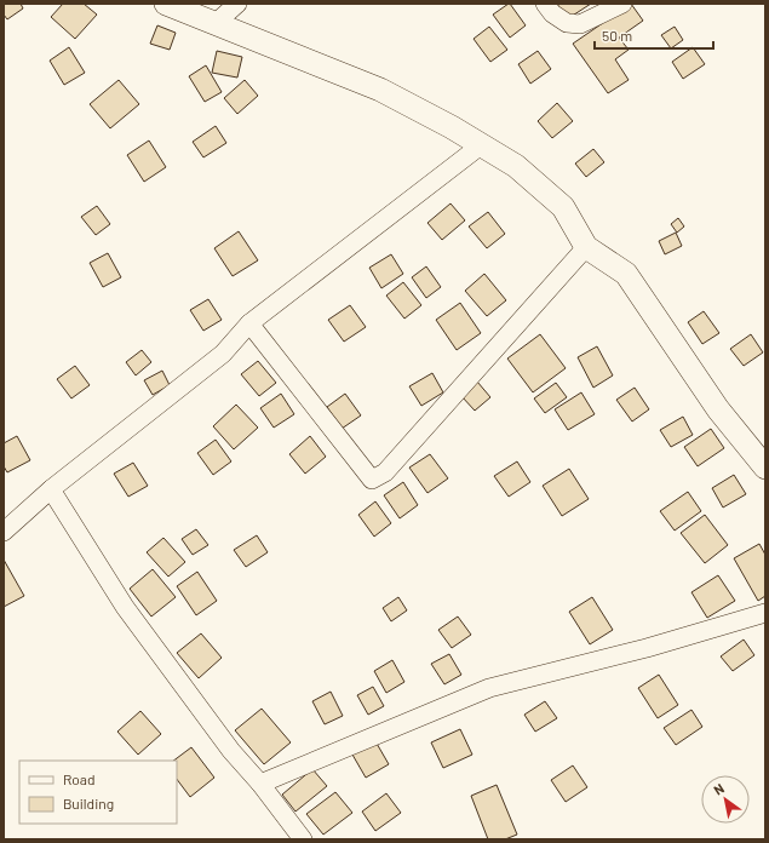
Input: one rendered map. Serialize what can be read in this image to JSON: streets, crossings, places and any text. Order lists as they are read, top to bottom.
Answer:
{
  "legend": ["Road", "Building"],
  "scale_bar": "50 m",
  "north": "top left"
}
